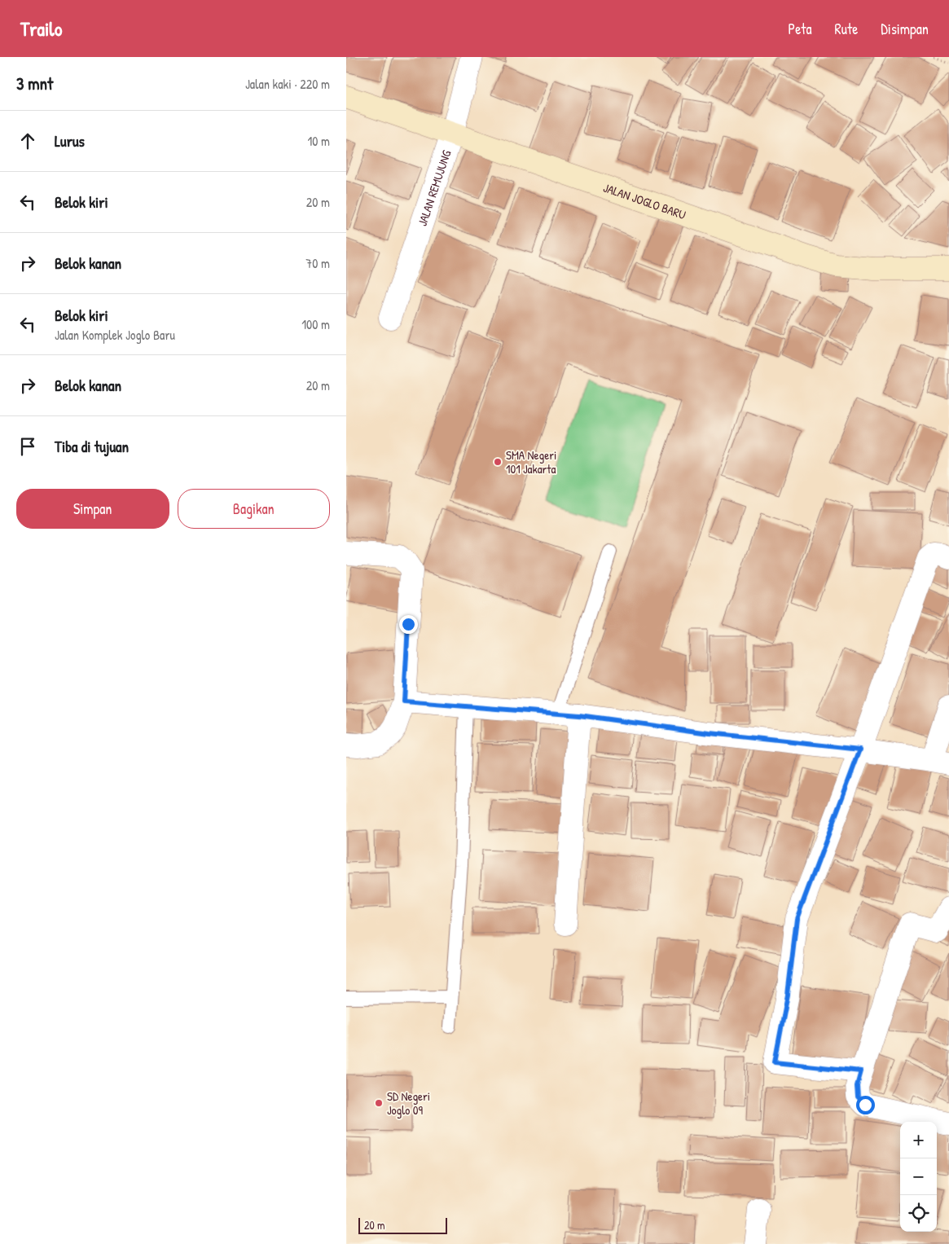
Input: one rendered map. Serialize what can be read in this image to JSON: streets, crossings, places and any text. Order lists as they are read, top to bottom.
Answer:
{
  "streets": {
    "street": ["JALAN REMUJUNG", "JALAN JOGLO BARU"]
  },
  "crossings": [
    ["JALAN REMUJUNG", "JALAN JOGLO BARU"]
  ],
  "places": ["SMA Negeri 101 Jakarta", "SD Negeri Joglo 09"],
  "scale_bar": "20 m",
  "page": {
    "header": "Trailo",
    "nav": ["Peta", "Rute", "Disimpan"],
    "heading": ["3 mnt", "Jalan kaki · 220 m"],
    "list": [
      ["Lurus", "10 m"],
      ["Belok kiri", "20 m"],
      ["Belok kanan", "70 m"],
      ["Belok kiri", "Jalan Komplek Joglo Baru", "100 m"],
      ["Belok kanan", "20 m"],
      "Tiba di tujuan"
    ],
    "buttons": ["Simpan", "Bagikan"],
    "map_buttons": ["+", "−"],
    "scale": "20 m"
  }
}
